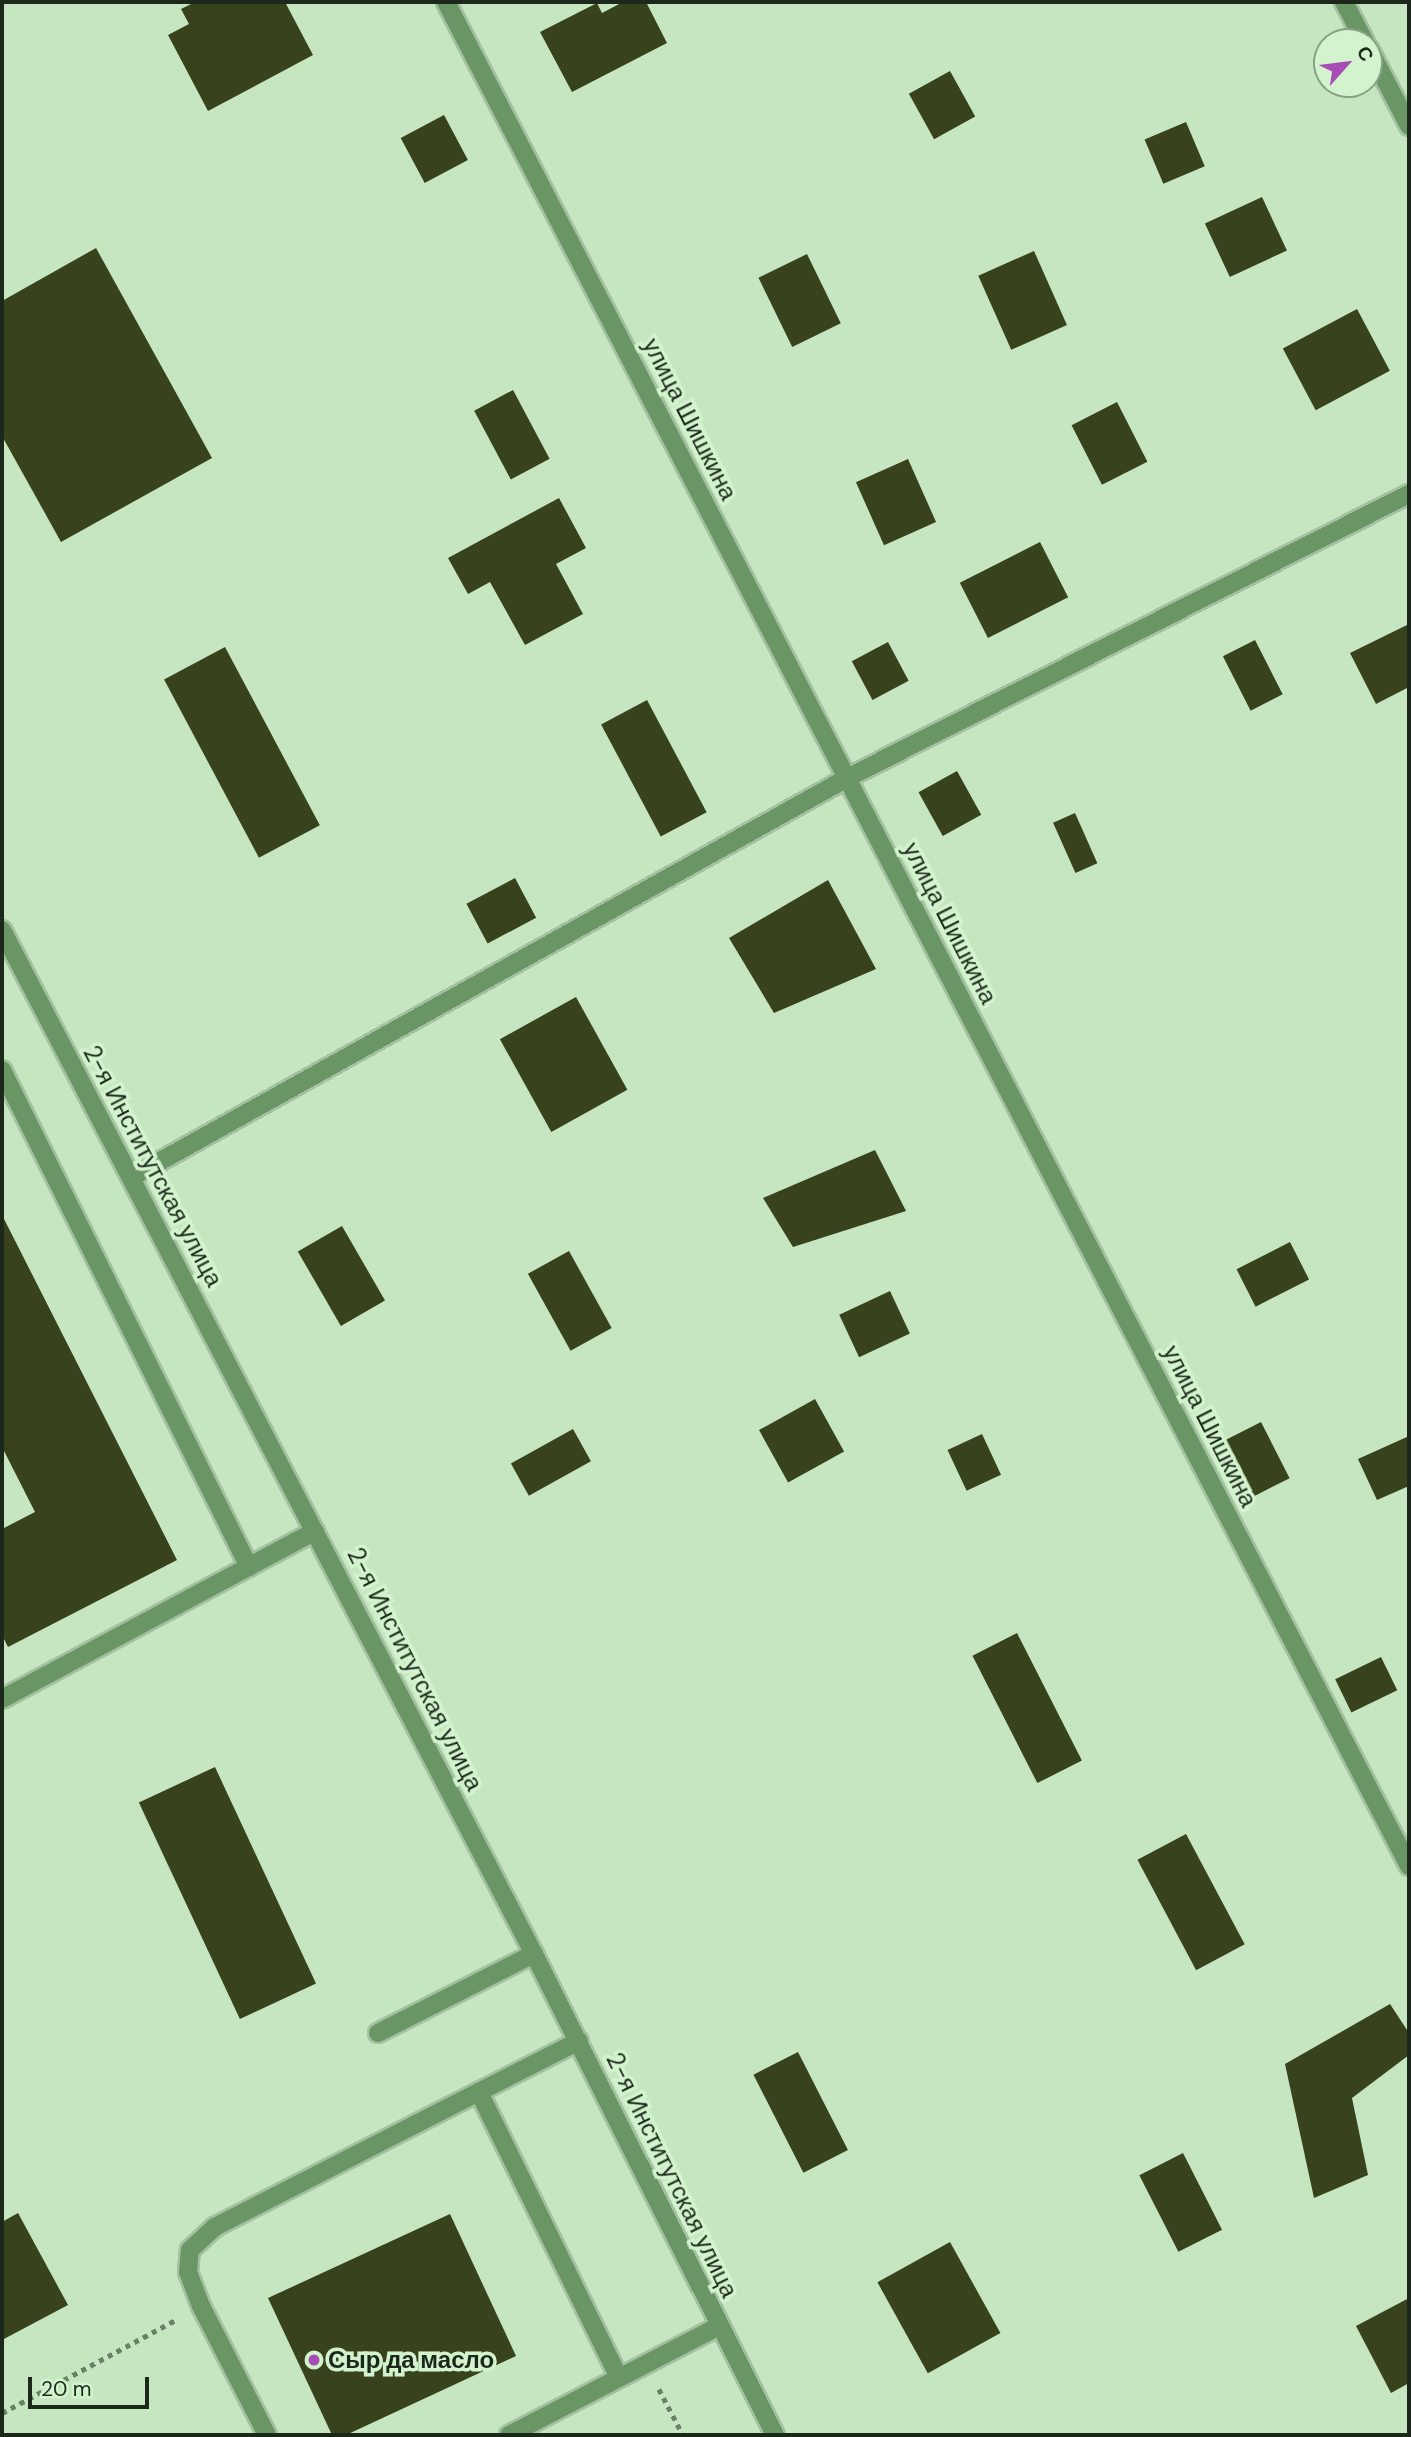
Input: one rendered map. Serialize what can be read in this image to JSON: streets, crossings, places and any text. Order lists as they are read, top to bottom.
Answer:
{
  "streets": {
    "street": ["улица Шишкина", "2-я Институтская улица"]
  },
  "places": ["Сыр да масло"],
  "scale_bar": "20 m",
  "north": "top right"
}
